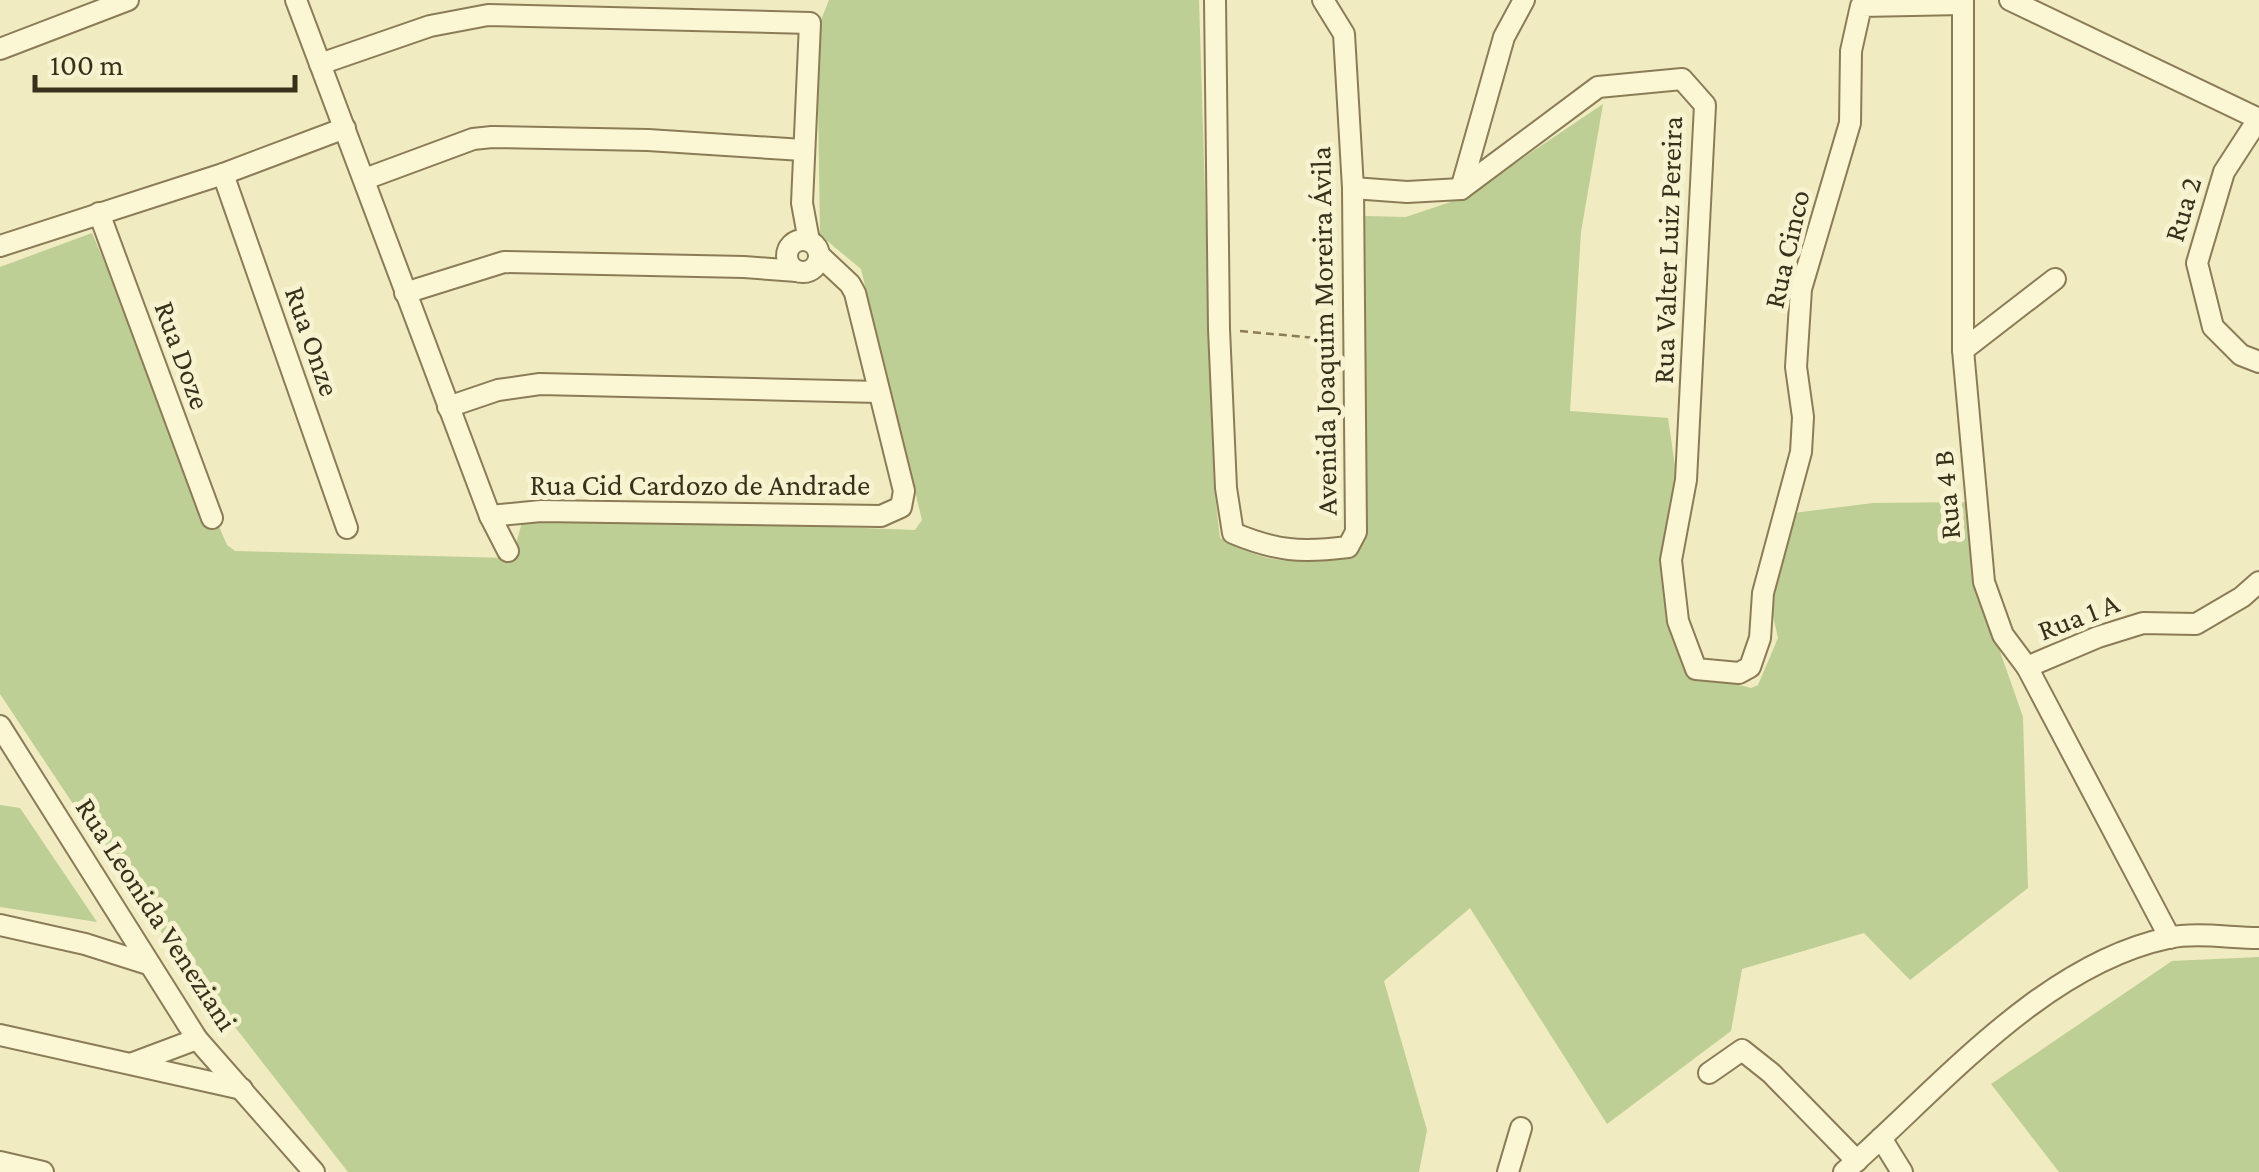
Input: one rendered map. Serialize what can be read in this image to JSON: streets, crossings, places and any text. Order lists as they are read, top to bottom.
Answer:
{
  "streets": {
    "street": [
      "Rua 2",
      "Rua Cinco",
      "Rua Valter Luiz Pereira",
      "Avenida Joaquim Moreira Ávila",
      "Rua Onze",
      "Rua Doze",
      "Rua Cid Cardozo de Andrade",
      "Rua 4 B",
      "Rua 1 A",
      "Rua Leonida Veneziani"
    ]
  },
  "crossings": [
    ["Rua Cinco", "Rua Valter Luiz Pereira"],
    ["Rua Cinco", "Rua 4 B"],
    ["Rua 4 B", "Rua 1 A"]
  ],
  "scale_bar": "100 m"
}
